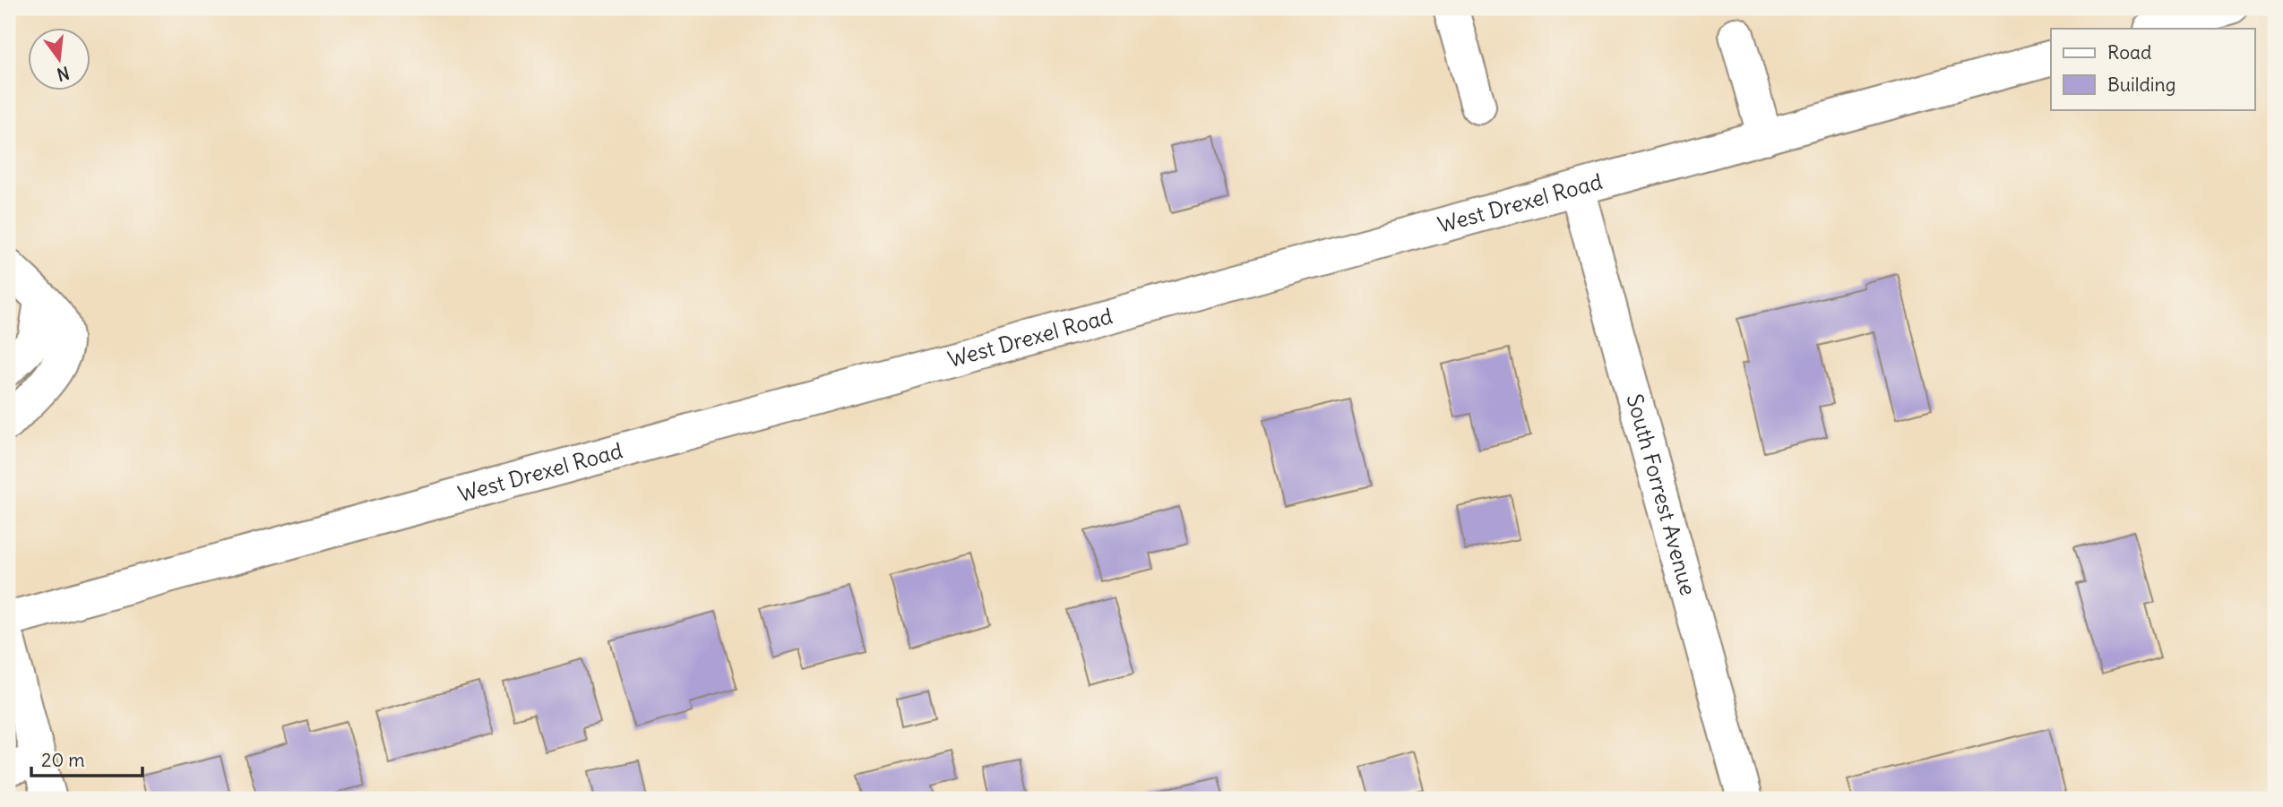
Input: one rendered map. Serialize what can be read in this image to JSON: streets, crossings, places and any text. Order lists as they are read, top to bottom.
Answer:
{
  "streets": {
    "street": ["West Drexel Road", "South Forrest Avenue"]
  },
  "crossings": [
    ["West Drexel Road", "South Forrest Avenue"]
  ],
  "legend": ["Road", "Building"],
  "scale_bar": "20 m",
  "north": "bottom"
}
